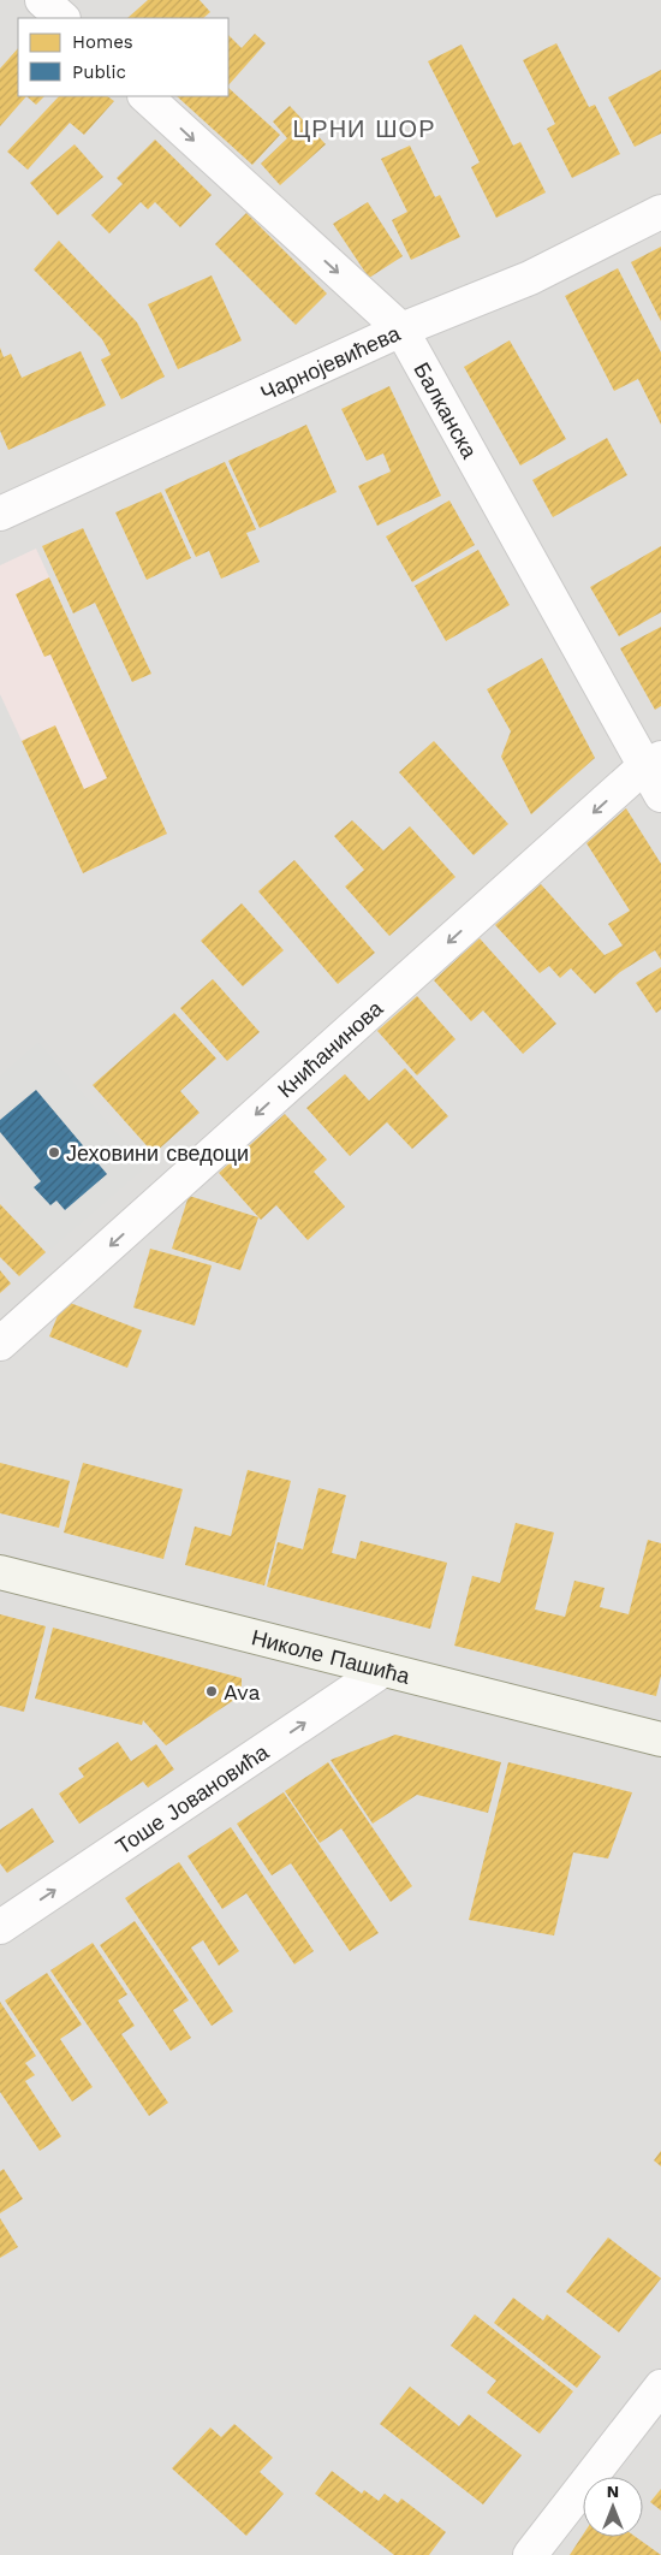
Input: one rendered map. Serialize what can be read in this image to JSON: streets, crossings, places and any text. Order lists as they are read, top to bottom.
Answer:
{
  "streets": {
    "main road": ["Николе Пашића"],
    "street": [
      "Чарнојевићева",
      "Балканска",
      "Книћанинова",
      "Тоше Јовановића"
    ]
  },
  "crossings": [
    ["Чарнојевићева", "Балканска"],
    ["Балканска", "Книћанинова"],
    ["Николе Пашића", "Тоше Јовановића"]
  ],
  "one_way": ["Балканска", "Книћанинова", "Тоше Јовановића"],
  "districts": ["ЦРНИ ШОР"],
  "places": ["Јеховини сведоци", "Ava"],
  "legend": ["Homes", "Public"],
  "north": "top"
}
